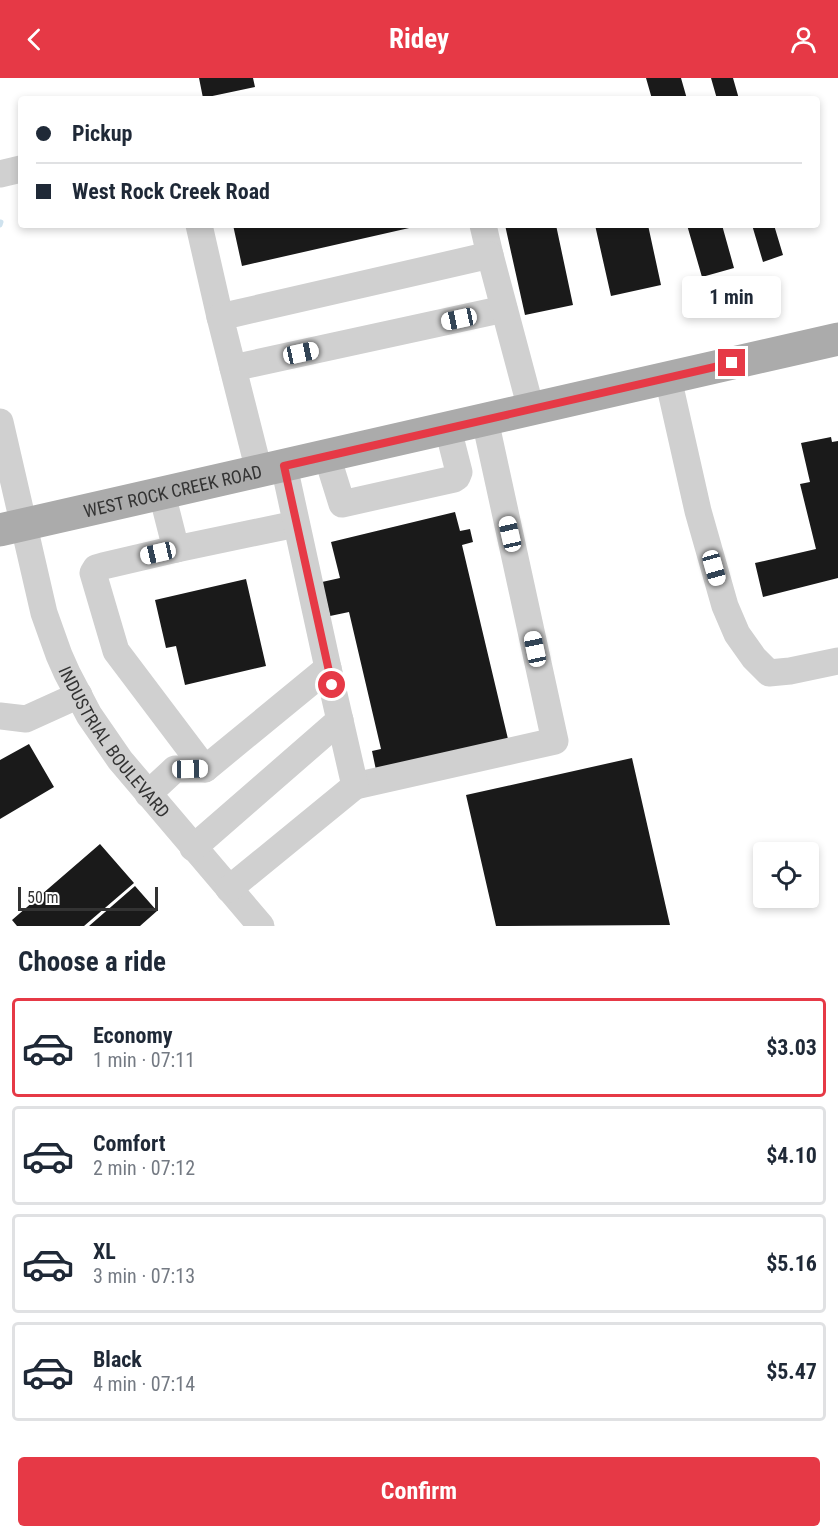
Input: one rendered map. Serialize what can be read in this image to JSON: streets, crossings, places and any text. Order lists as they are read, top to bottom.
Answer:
{
  "streets": {
    "main road": ["WEST ROCK CREEK ROAD"],
    "street": ["INDUSTRIAL BOULEVARD"]
  },
  "crossings": [
    ["WEST ROCK CREEK ROAD", "INDUSTRIAL BOULEVARD"]
  ],
  "scale_bar": "50 m",
  "page": {
    "header": "Ridey",
    "banner": ["Pickup", "West Rock Creek Road"],
    "bubble": "1 min",
    "scale": "50 m",
    "heading": "Choose a ride",
    "list": [
      {
        "name": "Economy",
        "note": "1 min · 07:11",
        "value": "$3.03"
      },
      {
        "name": "Comfort",
        "note": "2 min · 07:12",
        "value": "$4.10"
      },
      {
        "name": "XL",
        "note": "3 min · 07:13",
        "value": "$5.16"
      },
      {
        "name": "Black",
        "note": "4 min · 07:14",
        "value": "$5.47"
      }
    ],
    "buttons": "Confirm"
  }
}
